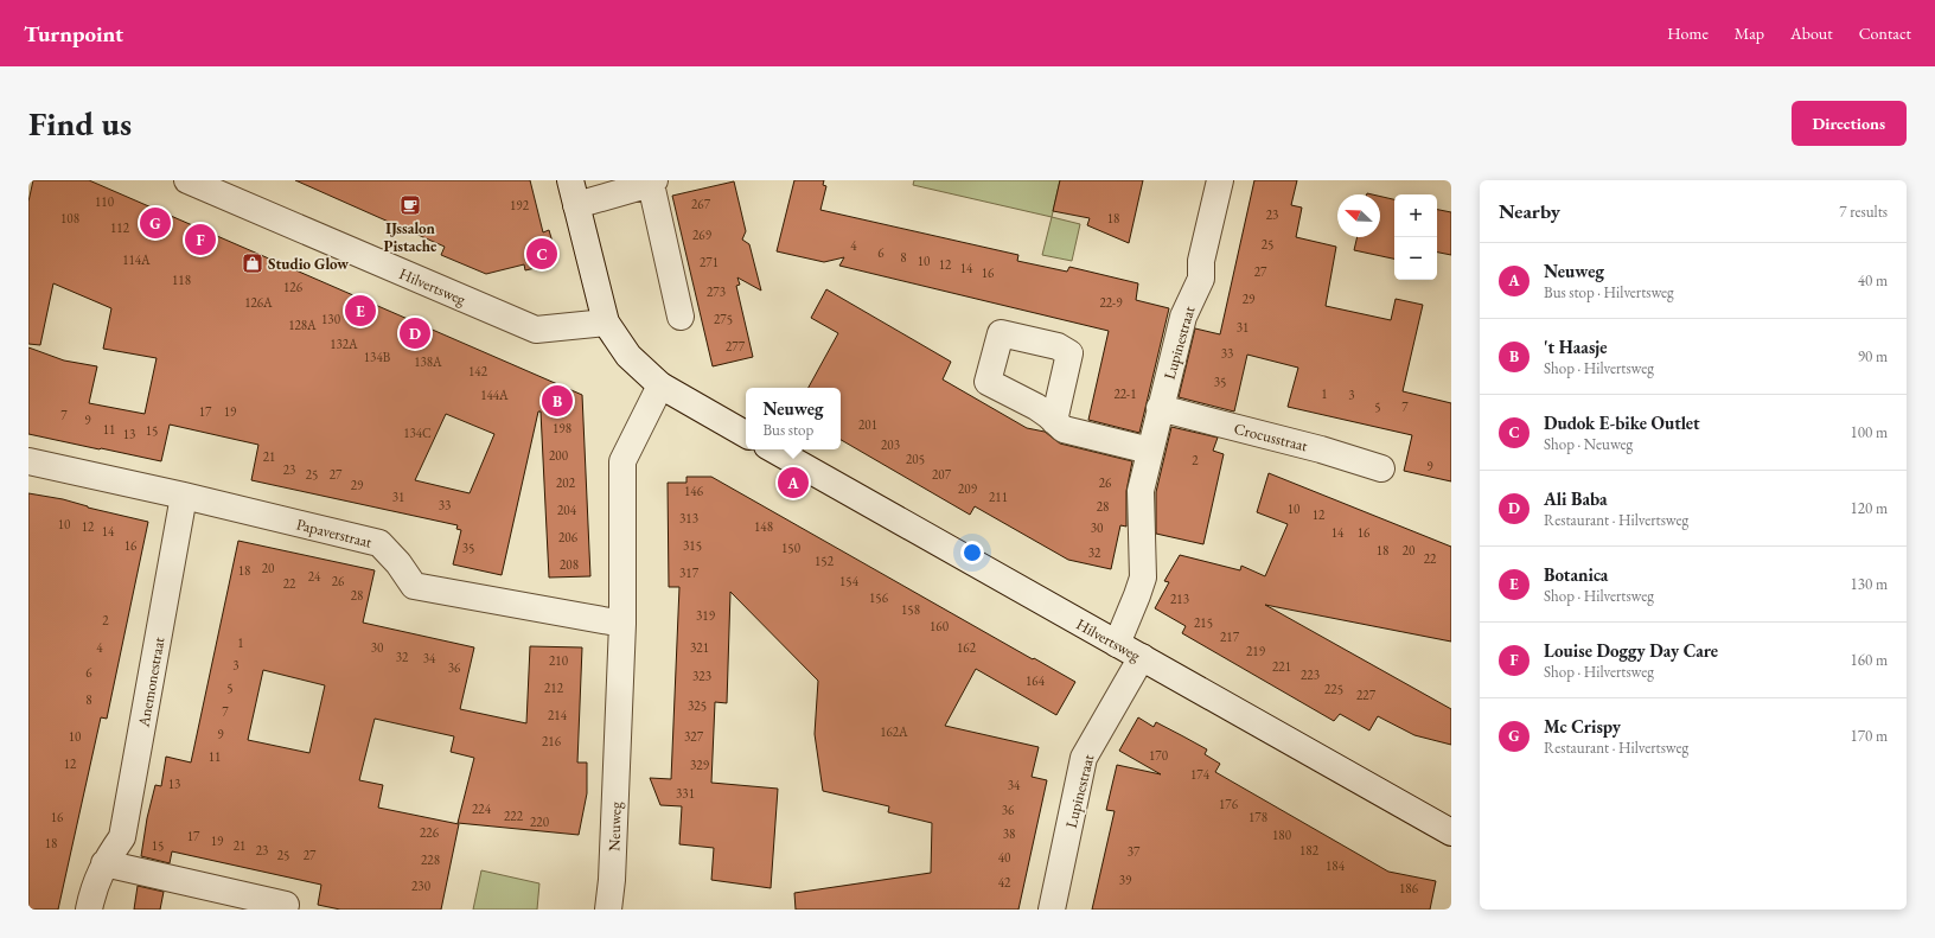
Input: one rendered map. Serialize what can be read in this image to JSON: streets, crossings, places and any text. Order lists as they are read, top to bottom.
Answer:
{
  "streets": {
    "street": [
      "Hilvertsweg",
      "Lupinestraat",
      "Crocusstraat",
      "Papaverstraat",
      "Anemonestraat",
      "Neuweg"
    ]
  },
  "crossings": [
    ["Hilvertsweg", "Lupinestraat"],
    ["Lupinestraat", "Crocusstraat"],
    ["Papaverstraat", "Anemonestraat"],
    ["Papaverstraat", "Neuweg"]
  ],
  "places": {
    "cafe": ["IJssalon Pistache"],
    "shop": ["Studio Glow"]
  },
  "house_numbers": [
    "110",
    "267",
    "192",
    "23",
    "108",
    "18",
    "112",
    "269",
    "25",
    "4",
    "6",
    "8",
    "114A",
    "10",
    "271",
    "12",
    "14",
    "27",
    "16",
    "118",
    "126",
    "273",
    "29",
    "126A",
    "22-9",
    "130",
    "275",
    "128A",
    "31",
    "132A",
    "277",
    "33",
    "134B",
    "138A",
    "142",
    "35",
    "22-1",
    "1",
    "144A",
    "3",
    "5",
    "7",
    "17",
    "19",
    "7",
    "9",
    "201",
    "198",
    "11",
    "15",
    "134C",
    "13",
    "203",
    "200",
    "21",
    "205",
    "2",
    "9",
    "23",
    "25",
    "27",
    "207",
    "202",
    "26",
    "29",
    "209",
    "146",
    "31",
    "211",
    "33",
    "28",
    "10",
    "204",
    "12",
    "313",
    "10",
    "12",
    "148",
    "30",
    "14",
    "14",
    "16",
    "206",
    "16",
    "315",
    "35",
    "150",
    "18",
    "20",
    "32",
    "22",
    "152",
    "208",
    "20",
    "18",
    "317",
    "24",
    "26",
    "154",
    "22",
    "28",
    "156",
    "213",
    "158",
    "319",
    "2",
    "215",
    "160",
    "217",
    "1",
    "4",
    "30",
    "321",
    "162",
    "219",
    "32",
    "34",
    "210",
    "3",
    "221",
    "36",
    "6",
    "223",
    "323",
    "164",
    "5",
    "212",
    "225",
    "227",
    "8",
    "325",
    "7",
    "214",
    "162A",
    "9",
    "10",
    "327",
    "216",
    "170",
    "11",
    "12",
    "329",
    "174",
    "13",
    "34",
    "331",
    "176",
    "224",
    "36",
    "222",
    "16",
    "178",
    "220",
    "226",
    "38",
    "180",
    "17",
    "19",
    "18",
    "15",
    "21",
    "23",
    "182",
    "37",
    "25",
    "27",
    "40",
    "228",
    "184",
    "39",
    "42",
    "230",
    "186"
  ],
  "north": "top left",
  "page": {
    "header": "Turnpoint",
    "nav": [
      "Home",
      "Map",
      "About",
      "Contact"
    ],
    "buttons": "Directions",
    "title": "Find us",
    "heading": ["Nearby", "7 results"],
    "map_buttons": ["+", "−"],
    "pins": [
      "G",
      "F",
      "C",
      "E",
      "D",
      "B",
      "A"
    ],
    "list": [
      {
        "mark": "A",
        "name": "Neuweg",
        "note": "Bus stop · Hilvertsweg",
        "value": "40 m"
      },
      {
        "mark": "B",
        "name": "'t Haasje",
        "note": "Shop · Hilvertsweg",
        "value": "90 m"
      },
      {
        "mark": "C",
        "name": "Dudok E-bike Outlet",
        "note": "Shop · Neuweg",
        "value": "100 m"
      },
      {
        "mark": "D",
        "name": "Ali Baba",
        "note": "Restaurant · Hilvertsweg",
        "value": "120 m"
      },
      {
        "mark": "E",
        "name": "Botanica",
        "note": "Shop · Hilvertsweg",
        "value": "130 m"
      },
      {
        "mark": "F",
        "name": "Louise Doggy Day Care",
        "note": "Shop · Hilvertsweg",
        "value": "160 m"
      },
      {
        "mark": "G",
        "name": "Mc Crispy",
        "note": "Restaurant · Hilvertsweg",
        "value": "170 m"
      }
    ],
    "popup": ["Neuweg", "Bus stop"]
  }
}
